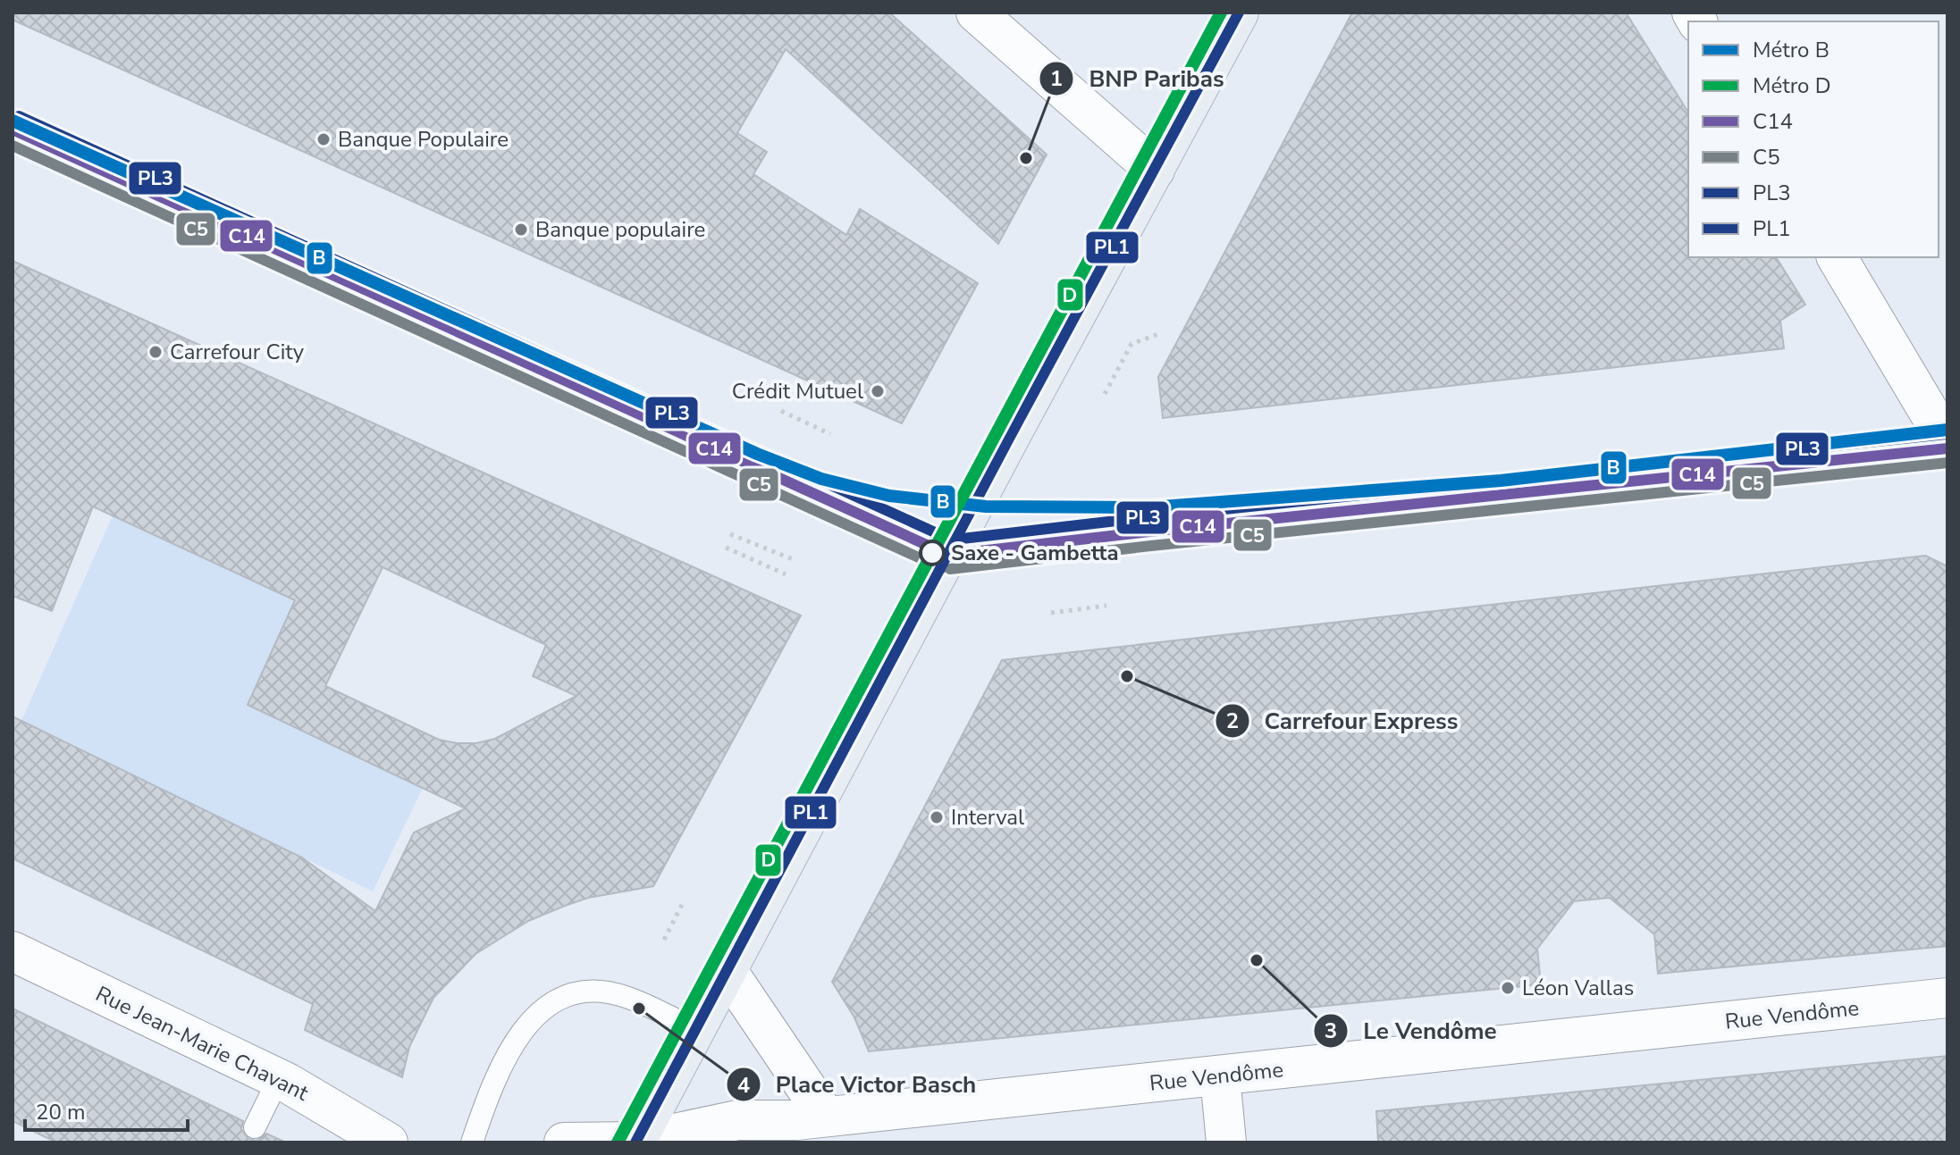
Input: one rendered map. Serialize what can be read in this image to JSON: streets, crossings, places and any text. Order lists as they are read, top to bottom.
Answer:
{
  "streets": {
    "street": ["Rue Vendôme", "Rue Jean-Marie Chavant"]
  },
  "places": [
    "Banque Populaire",
    "BNP Paribas",
    "Banque populaire",
    "Carrefour City",
    "Crédit Mutuel",
    "Saxe - Gambetta",
    "Carrefour Express",
    "Interval",
    "Le Vendôme",
    "Léon Vallas",
    "Place Victor Basch"
  ],
  "lines": [
    "metro line D",
    "transit line PL1",
    "transit line PL3",
    "metro line B",
    "transit line C14",
    "transit line C5"
  ],
  "legend": [
    "Métro B",
    "Métro D",
    "C14",
    "C5",
    "PL3",
    "PL1"
  ],
  "scale_bar": "20 m"
}
